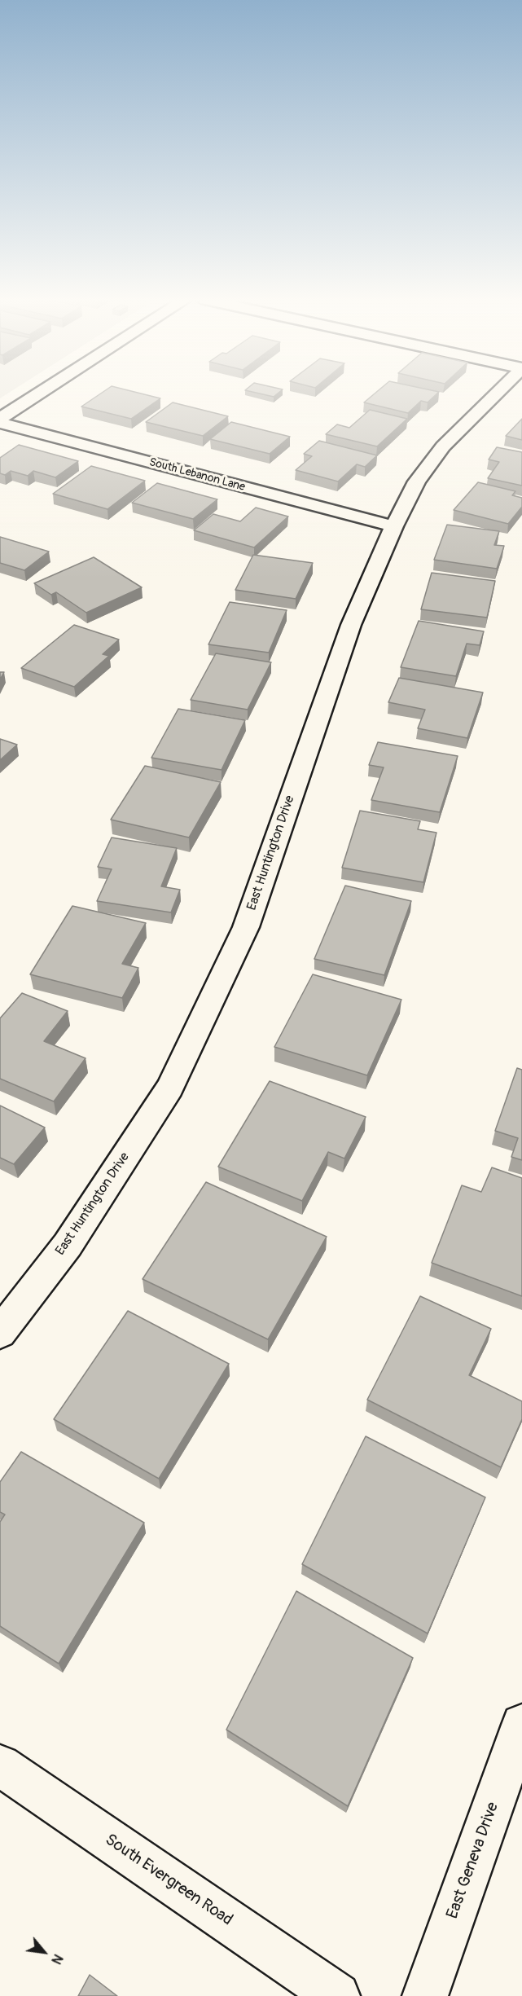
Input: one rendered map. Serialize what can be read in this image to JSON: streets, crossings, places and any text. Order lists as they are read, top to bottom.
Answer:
{
  "streets": {
    "street": [
      "South Lebanon Lane",
      "East Huntington Drive",
      "East Geneva Drive",
      "South Evergreen Road"
    ]
  },
  "crossings": [
    ["South Lebanon Lane", "East Huntington Drive"]
  ],
  "north": "bottom right"
}
